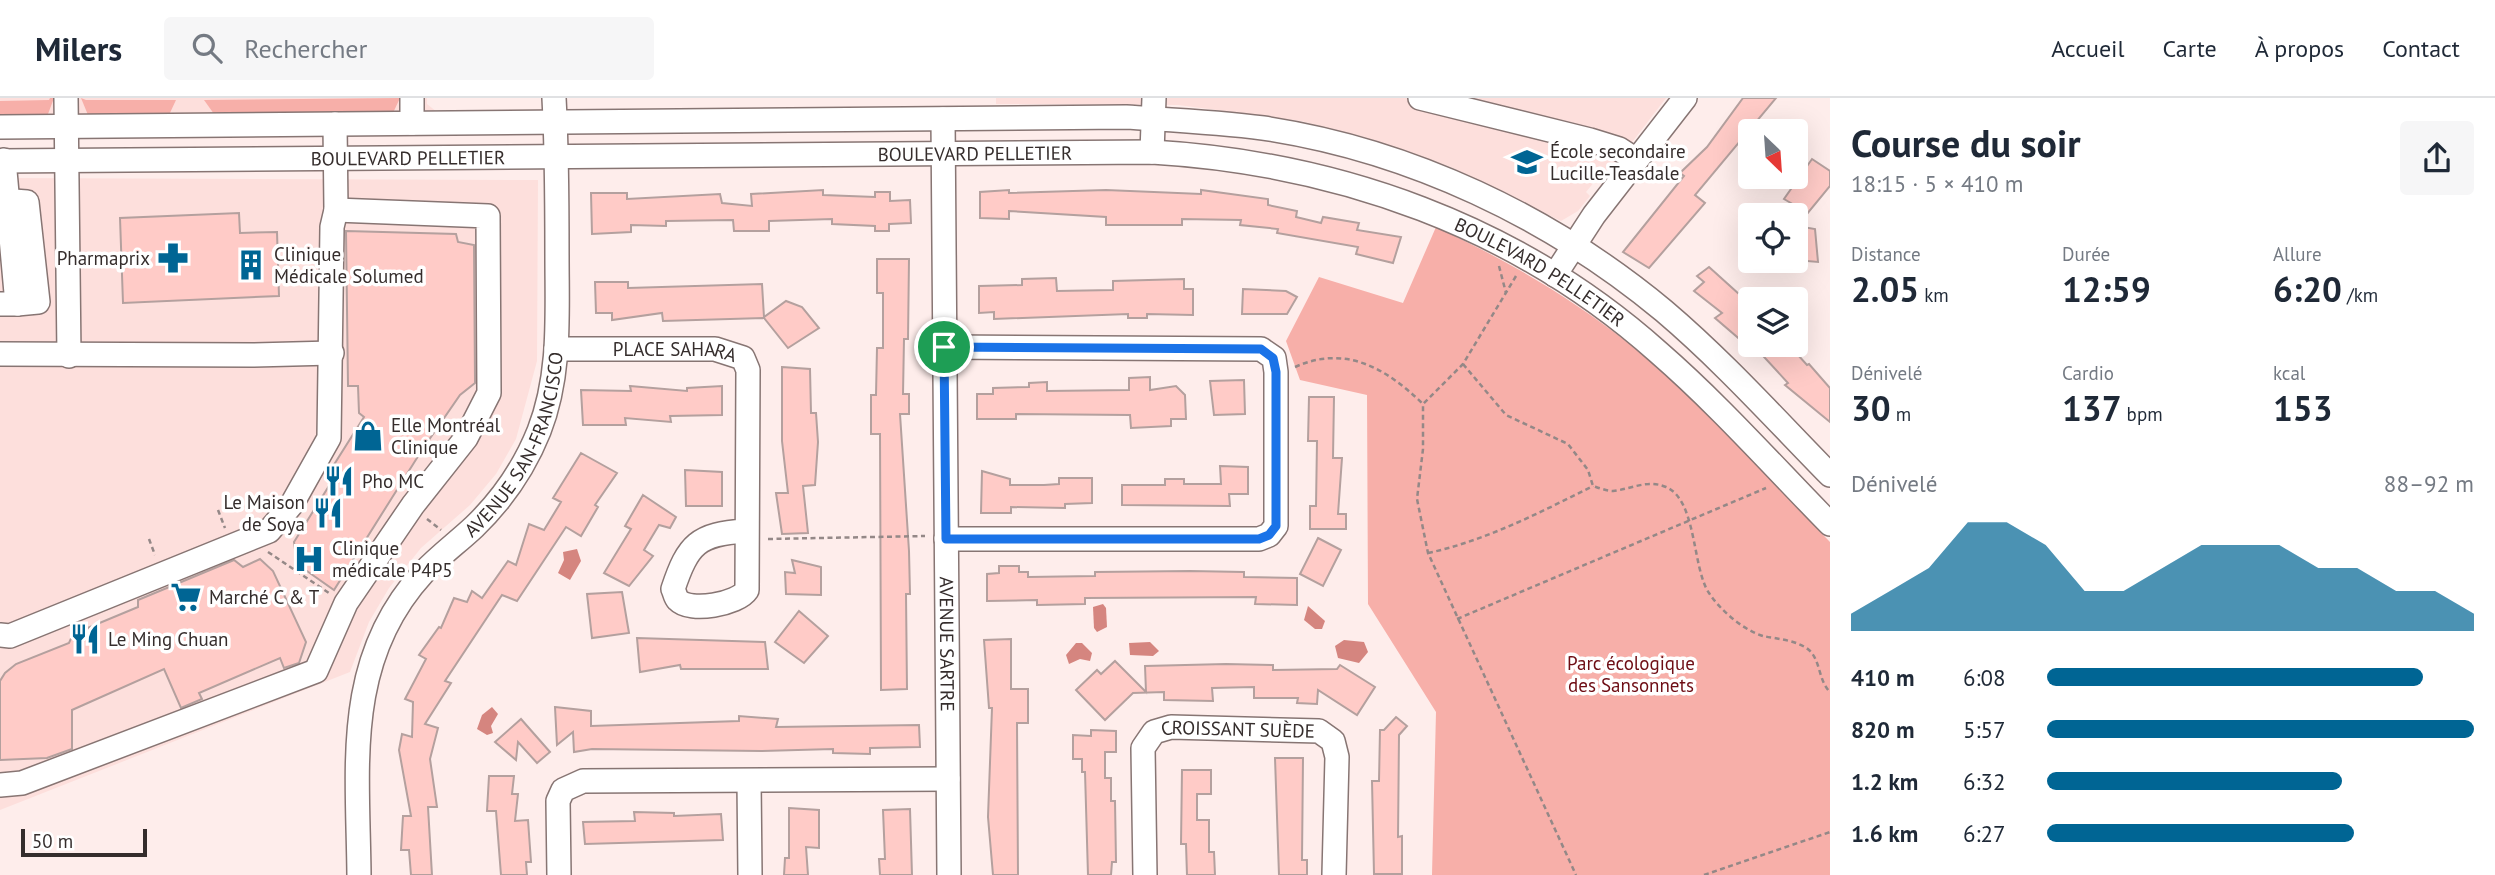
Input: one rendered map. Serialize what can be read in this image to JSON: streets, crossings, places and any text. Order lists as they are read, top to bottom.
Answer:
{
  "streets": {
    "street": [
      "BOULEVARD PELLETIER",
      "PLACE SAHARA",
      "AVENUE SAN-FRANCISCO",
      "AVENUE SARTRE",
      "CROISSANT SUÈDE"
    ]
  },
  "crossings": [
    ["BOULEVARD PELLETIER", "AVENUE SAN-FRANCISCO"],
    ["BOULEVARD PELLETIER", "AVENUE SARTRE"],
    ["PLACE SAHARA", "AVENUE SAN-FRANCISCO"]
  ],
  "parks": ["Parc écologique des Sansonnets"],
  "places": {
    "school or university": ["École secondaire Lucille-Teasdale"],
    "pharmacy": ["Pharmaprix"],
    "building": ["Clinique Médicale Solumed"],
    "shop": ["Elle Montréal Clinique"],
    "restaurant": ["Pho MC", "Le Maison de Soya", "Le Ming Chuan"],
    "hospital": ["Clinique médicale P4P5"],
    "supermarket": ["Marché C & T"]
  },
  "scale_bar": "50 m",
  "north": "bottom right",
  "page": {
    "header": "Milers",
    "search": "Rechercher",
    "nav": [
      "Accueil",
      "Carte",
      "À propos",
      "Contact"
    ],
    "heading": ["Course du soir", "18:15 · 5 × 410 m"],
    "stats": [
      ["Distance", "2.05 km"],
      ["Durée", "12:59"],
      ["Allure", "6:20 /km"],
      ["Dénivelé", "30 m"],
      ["Cardio", "137 bpm"],
      ["kcal", "153"]
    ],
    "chart": ["Dénivelé", "88–92 m"],
    "list": [
      {
        "name": "410 m",
        "note": "6:08"
      },
      {
        "name": "820 m",
        "note": "5:57"
      },
      {
        "name": "1.2 km",
        "note": "6:32"
      },
      {
        "name": "1.6 km",
        "note": "6:27"
      }
    ],
    "scale": "50 m"
  }
}
